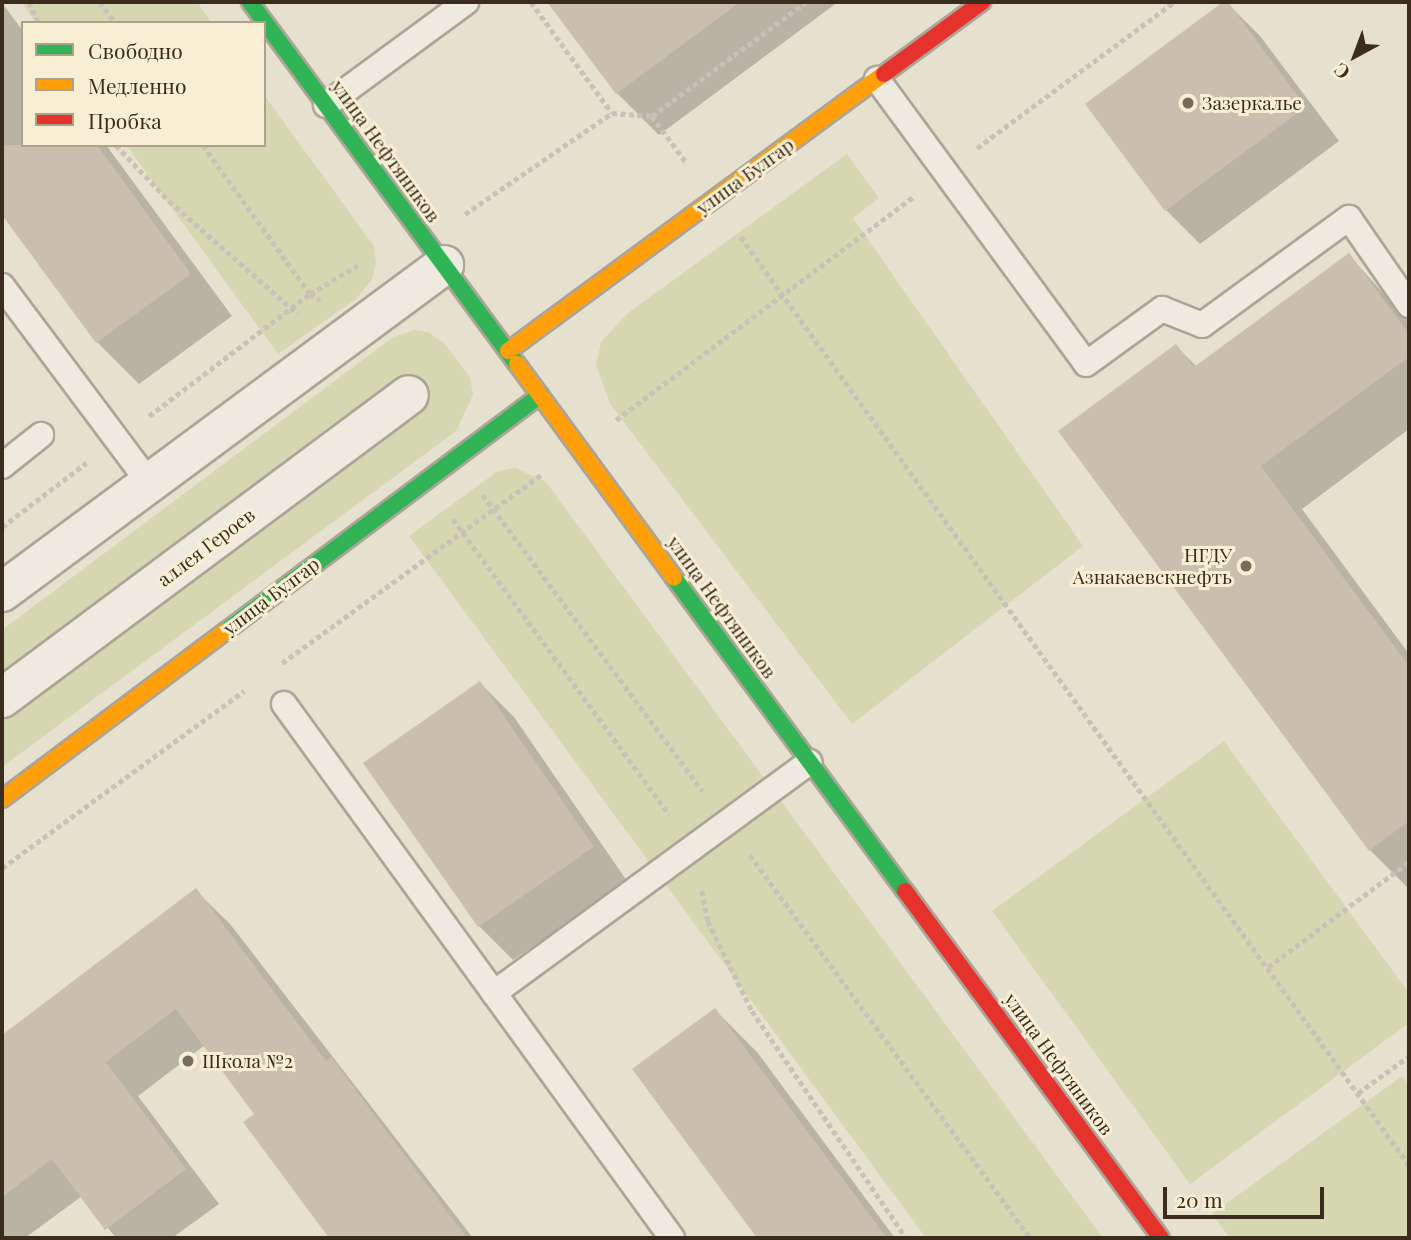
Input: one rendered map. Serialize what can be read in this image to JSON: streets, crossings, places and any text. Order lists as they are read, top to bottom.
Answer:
{
  "streets": {
    "street": ["улица Нефтяников", "улица Булгар", "аллея Героев"]
  },
  "crossings": [
    ["улица Нефтяников", "улица Булгар"]
  ],
  "places": ["Зазеркалье", "НГДУ Азнакаевскнефть", "Школа №2"],
  "legend": ["Свободно", "Медленно", "Пробка"],
  "scale_bar": "20 m",
  "north": "bottom left"
}
